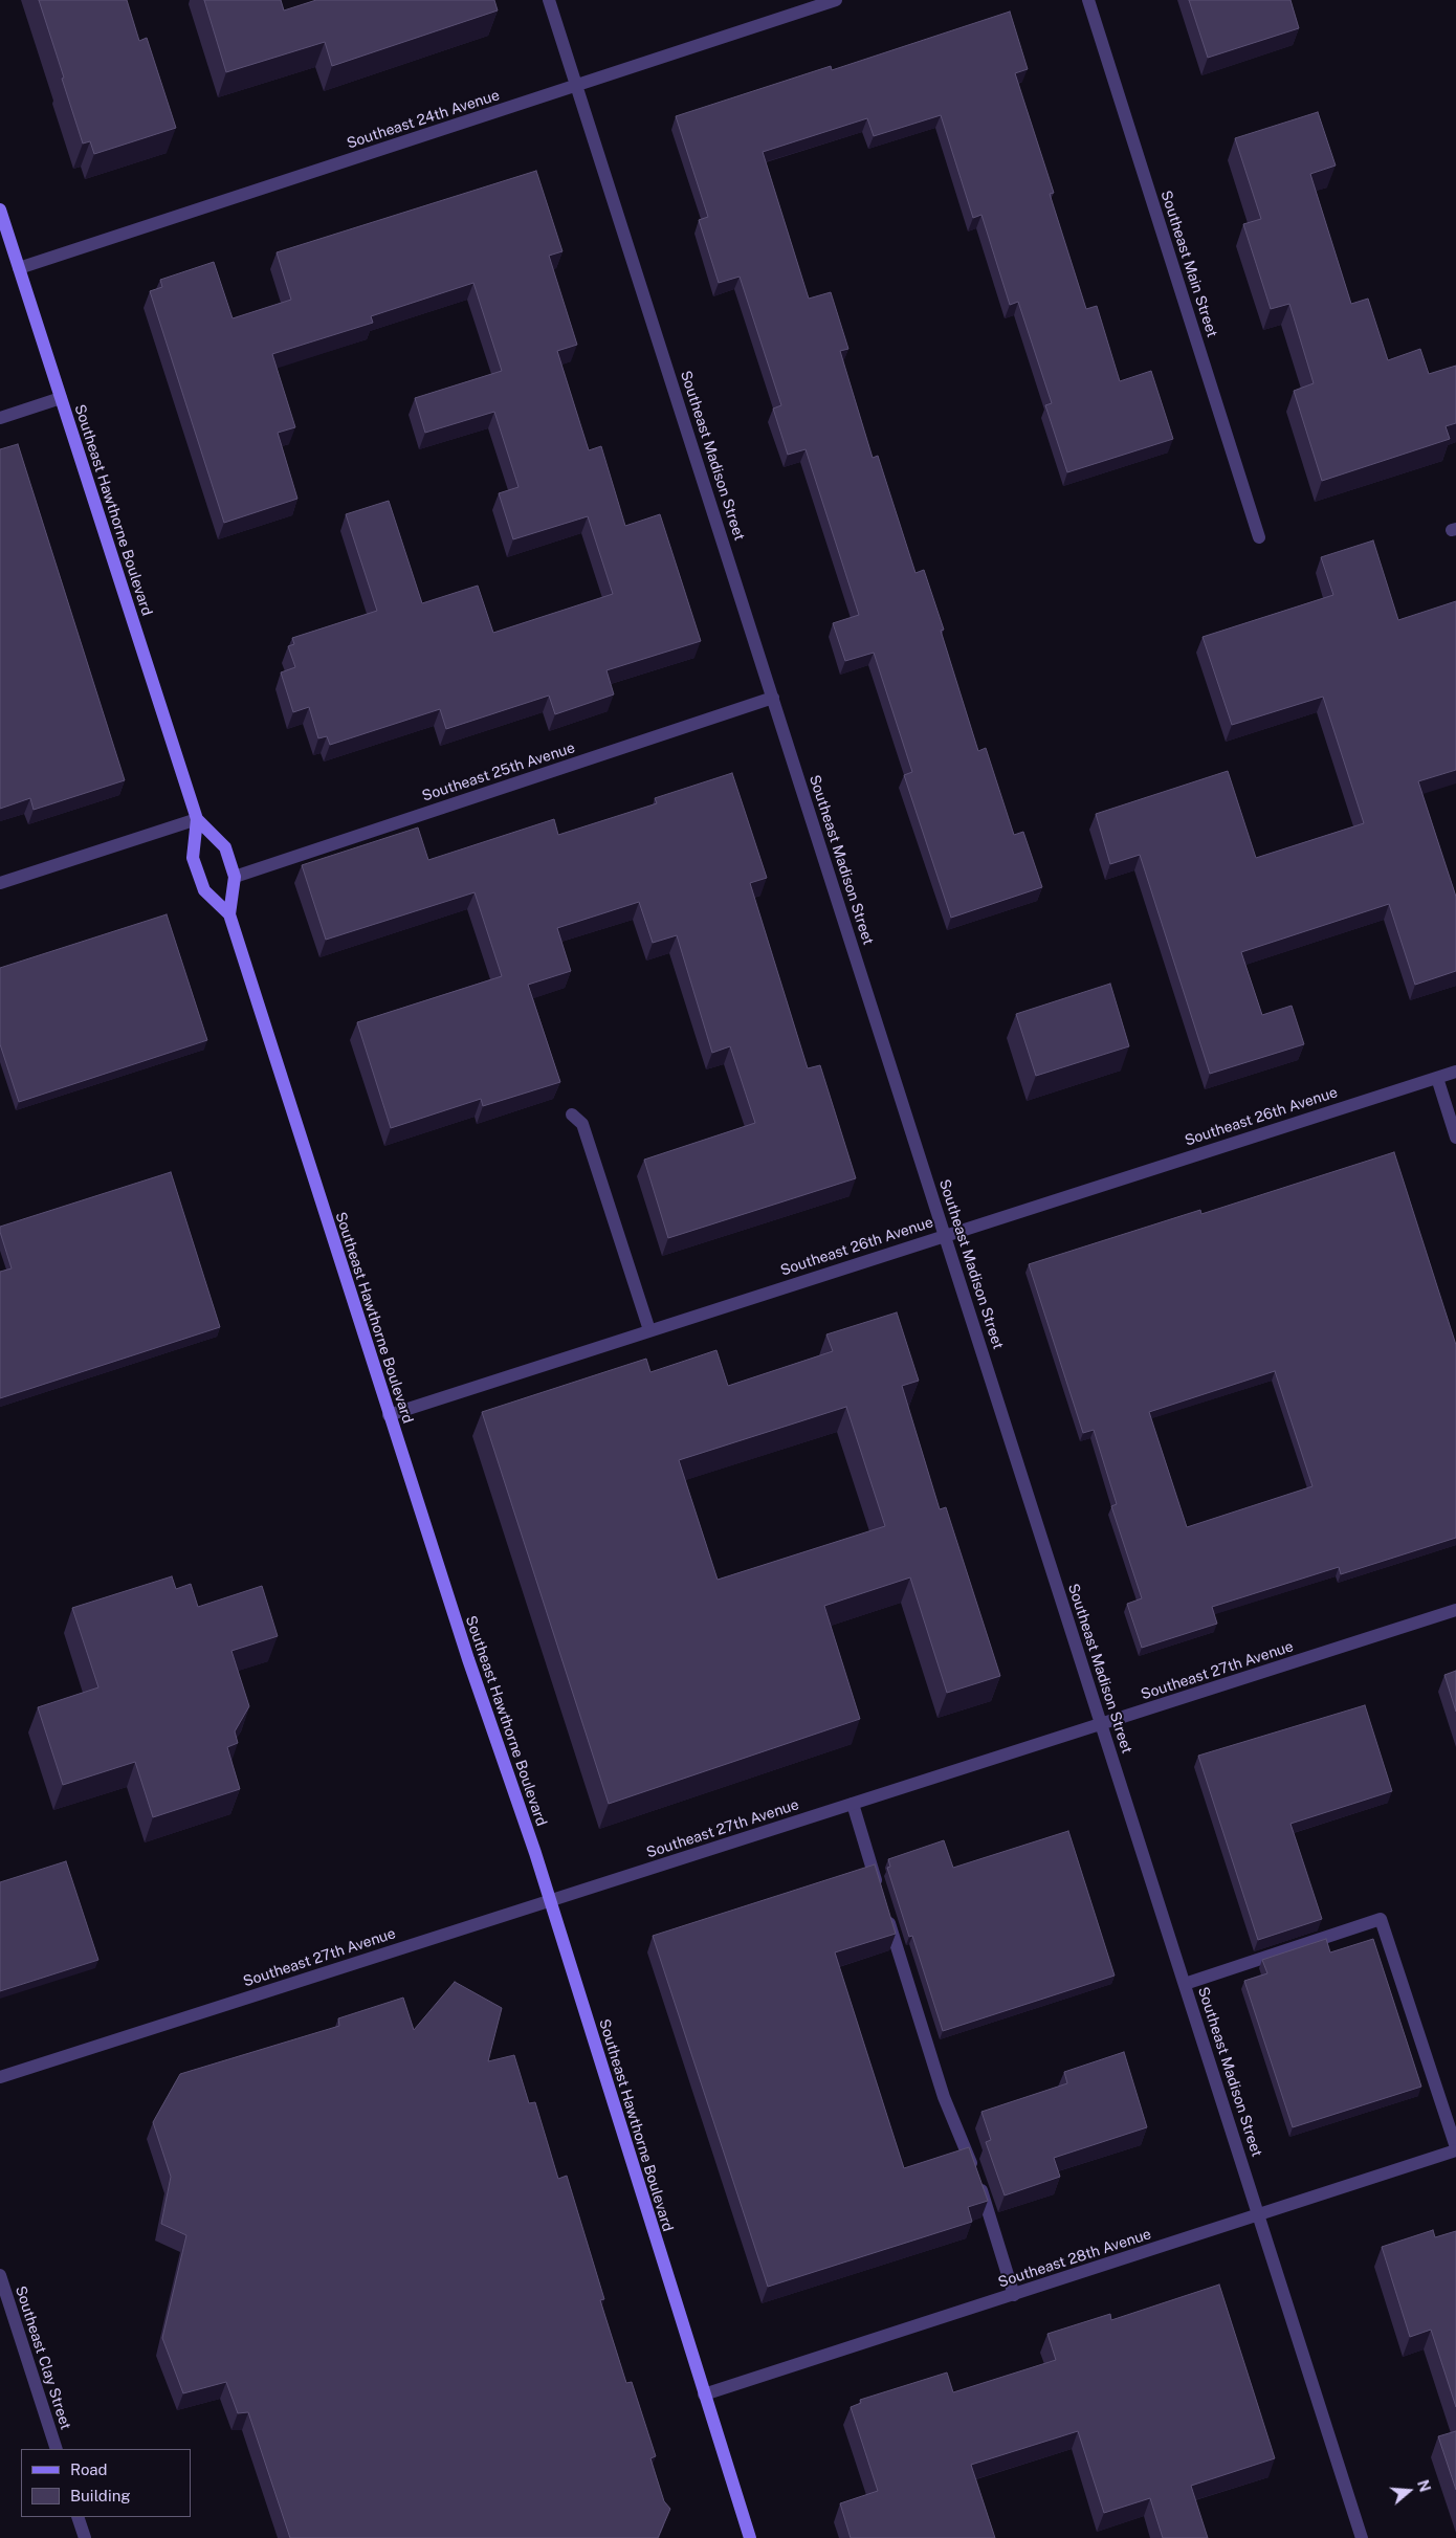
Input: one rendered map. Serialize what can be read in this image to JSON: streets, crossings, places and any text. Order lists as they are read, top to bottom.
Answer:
{
  "streets": {
    "main road": ["Southeast Hawthorne Boulevard"],
    "street": [
      "Southeast 24th Avenue",
      "Southeast Main Street",
      "Southeast Madison Street",
      "Southeast 25th Avenue",
      "Southeast 26th Avenue",
      "Southeast 27th Avenue",
      "Southeast 28th Avenue",
      "Southeast Clay Street"
    ]
  },
  "crossings": [
    ["Southeast 24th Avenue", "Southeast Madison Street"],
    ["Southeast 24th Avenue", "Southeast Hawthorne Boulevard"],
    ["Southeast Madison Street", "Southeast 25th Avenue"],
    ["Southeast Madison Street", "Southeast 26th Avenue"],
    ["Southeast Madison Street", "Southeast 27th Avenue"],
    ["Southeast Madison Street", "Southeast 28th Avenue"],
    ["Southeast Hawthorne Boulevard", "Southeast 25th Avenue"],
    ["Southeast Hawthorne Boulevard", "Southeast 26th Avenue"],
    ["Southeast Hawthorne Boulevard", "Southeast 27th Avenue"],
    ["Southeast Hawthorne Boulevard", "Southeast 28th Avenue"]
  ],
  "legend": ["Road", "Building"],
  "north": "right"
}
